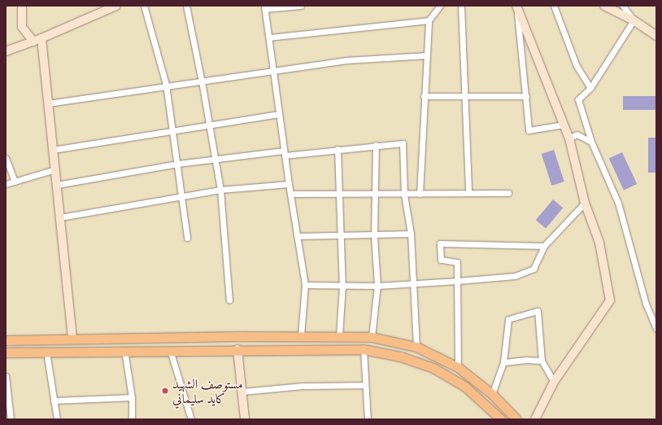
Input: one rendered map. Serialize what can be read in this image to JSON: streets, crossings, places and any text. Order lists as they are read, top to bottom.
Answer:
{
  "places": ["مستوصف الشهيد كايد سليماني"]
}
